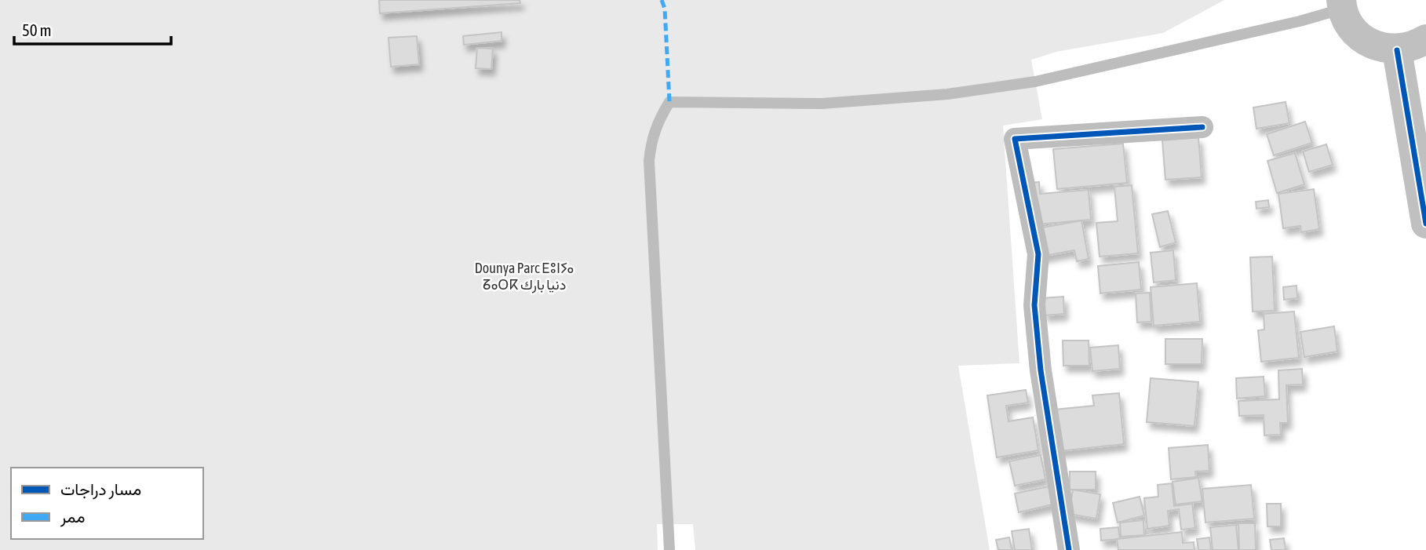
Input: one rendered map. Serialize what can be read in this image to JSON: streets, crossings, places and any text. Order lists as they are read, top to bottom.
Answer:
{
  "parks": ["Dounya Parc ⴹⵓⵏⵢⴰ ⵒⴰⵔⴽ دنيا بارك"],
  "legend": ["مسار دراجات", "ممر"],
  "scale_bar": "50 m"
}
